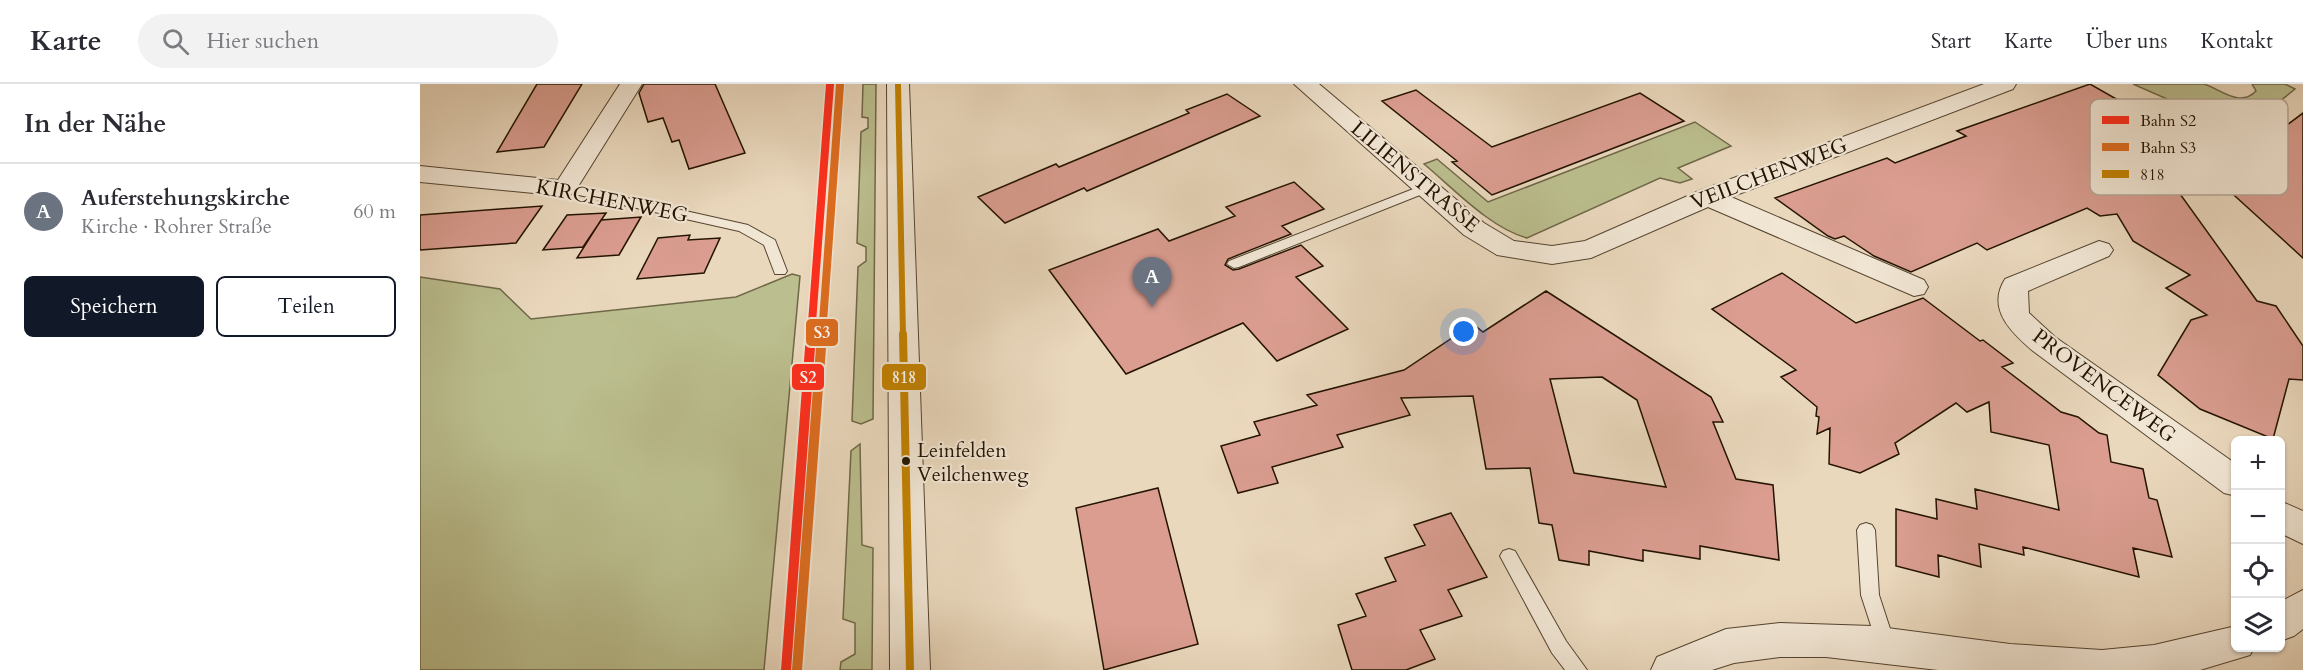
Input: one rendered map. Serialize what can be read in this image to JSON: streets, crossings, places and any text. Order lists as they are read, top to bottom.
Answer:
{
  "streets": {
    "street": [
      "VEILCHENWEG",
      "LILIENSTRASSE",
      "KIRCHENWEG",
      "PROVENCEWEG"
    ]
  },
  "crossings": [
    ["VEILCHENWEG", "LILIENSTRASSE"]
  ],
  "places": ["Leinfelden Veilchenweg"],
  "lines": ["rail line S2", "transit line 818", "rail line S3"],
  "legend": ["Bahn S2", "Bahn S3", "818"],
  "page": {
    "header": "Karte",
    "search": "Hier suchen",
    "nav": [
      "Start",
      "Karte",
      "Über uns",
      "Kontakt"
    ],
    "heading": "In der Nähe",
    "list": [
      {
        "mark": "A",
        "name": "Auferstehungskirche",
        "note": "Kirche · Rohrer Straße",
        "value": "60 m"
      }
    ],
    "pins": "A",
    "buttons": ["Speichern", "Teilen"],
    "map_buttons": ["+", "−"]
  }
}
